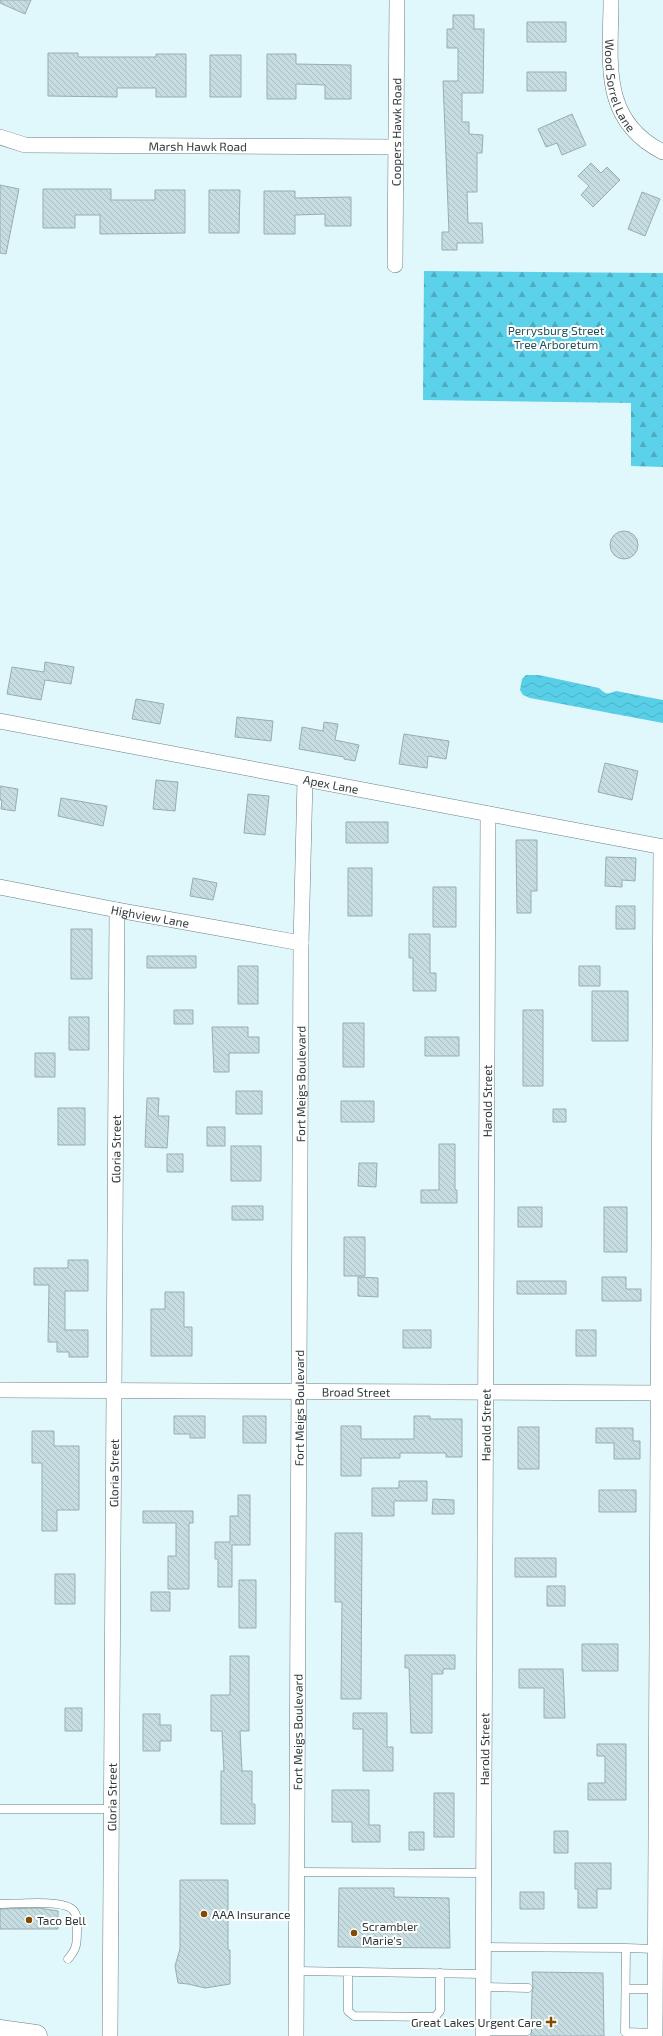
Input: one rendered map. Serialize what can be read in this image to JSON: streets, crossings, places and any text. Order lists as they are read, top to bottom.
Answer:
{
  "streets": {
    "street": [
      "Wood Sorrel Lane",
      "Coopers Hawk Road",
      "Marsh Hawk Road",
      "Apex Lane",
      "Highview Lane",
      "Fort Meigs Boulevard",
      "Harold Street",
      "Gloria Street",
      "Broad Street"
    ]
  },
  "crossings": [
    ["Coopers Hawk Road", "Marsh Hawk Road"],
    ["Apex Lane", "Fort Meigs Boulevard"],
    ["Apex Lane", "Harold Street"],
    ["Highview Lane", "Fort Meigs Boulevard"],
    ["Highview Lane", "Gloria Street"],
    ["Fort Meigs Boulevard", "Broad Street"],
    ["Harold Street", "Broad Street"],
    ["Gloria Street", "Broad Street"]
  ],
  "parks": ["Perrysburg Street Tree Arboretum"],
  "places": {
    "other": ["AAA Insurance", "Taco Bell", "Scrambler Marie's"],
    "health": ["Great Lakes Urgent Care"]
  }
}
